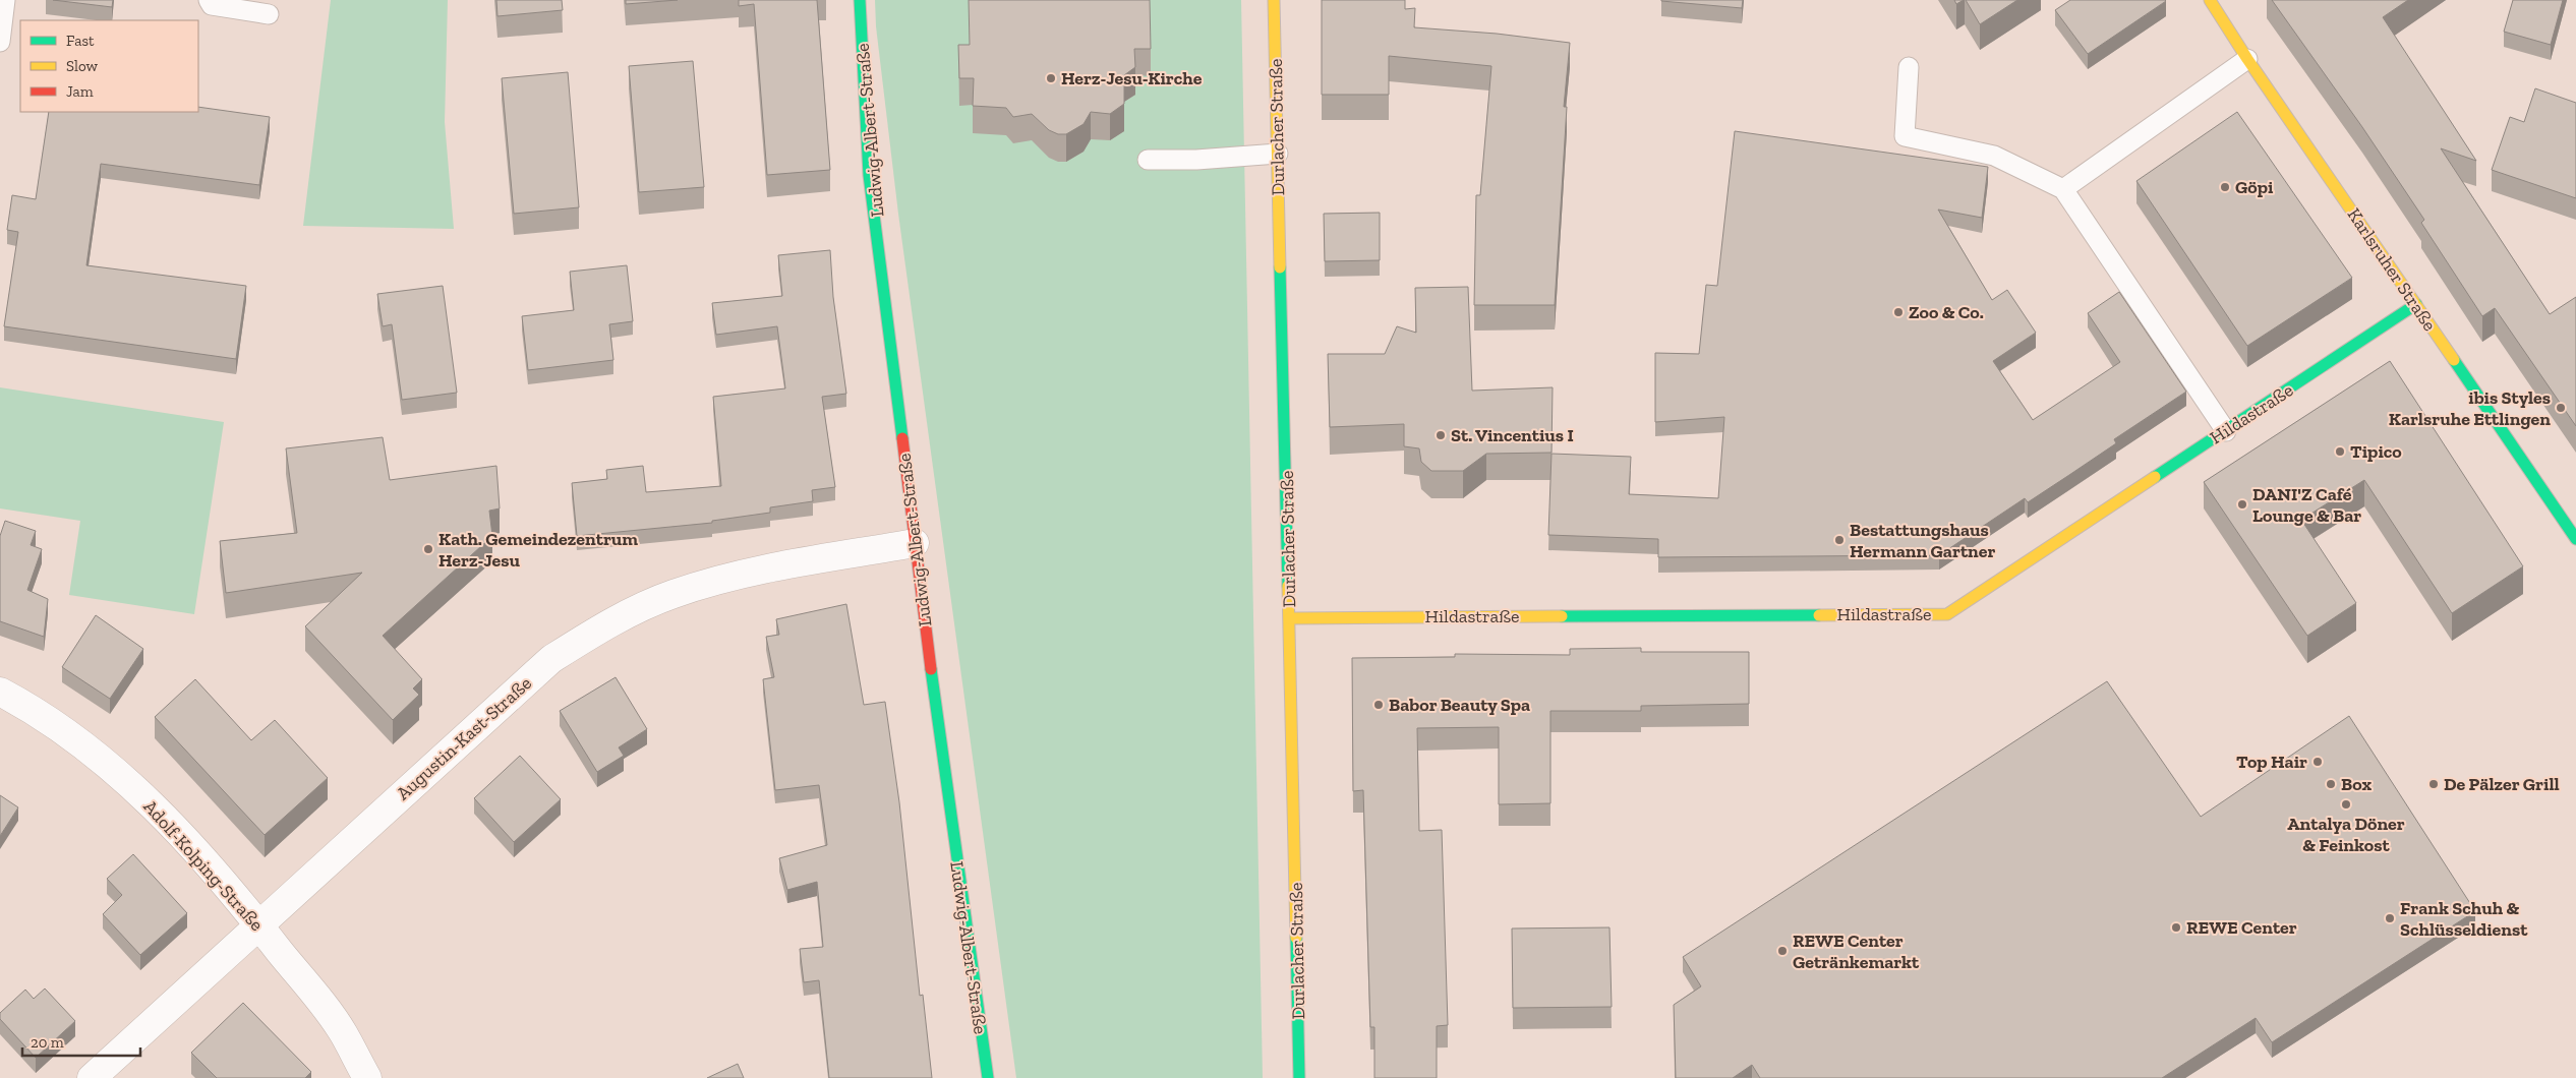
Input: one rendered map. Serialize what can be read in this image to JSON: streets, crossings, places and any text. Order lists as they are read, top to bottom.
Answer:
{
  "streets": {
    "street": [
      "Durlacher Straße",
      "Ludwig-Albert-Straße",
      "Karlsruher Straße",
      "Hildastraße",
      "Augustin-Kast-Straße",
      "Adolf-Kolping-Straße"
    ]
  },
  "crossings": [
    ["Durlacher Straße", "Hildastraße"],
    ["Ludwig-Albert-Straße", "Augustin-Kast-Straße"],
    ["Karlsruher Straße", "Hildastraße"],
    ["Augustin-Kast-Straße", "Adolf-Kolping-Straße"]
  ],
  "places": [
    "Herz-Jesu-Kirche",
    "Göpi",
    "Zoo & Co.",
    "ibis Styles Karlsruhe Ettlingen",
    "St. Vincentius I",
    "Tipico",
    "DANI'Z Café Lounge & Bar",
    "Bestattungshaus Hermann Gartner",
    "Kath. Gemeindezentrum Herz-Jesu",
    "Babor Beauty Spa",
    "Top Hair",
    "Box",
    "De Pälzer Grill",
    "Antalya Döner & Feinkost",
    "Frank Schuh & Schlüsseldienst",
    "REWE Center",
    "REWE Center Getränkemarkt"
  ],
  "legend": ["Fast", "Slow", "Jam"],
  "scale_bar": "20 m"
}
